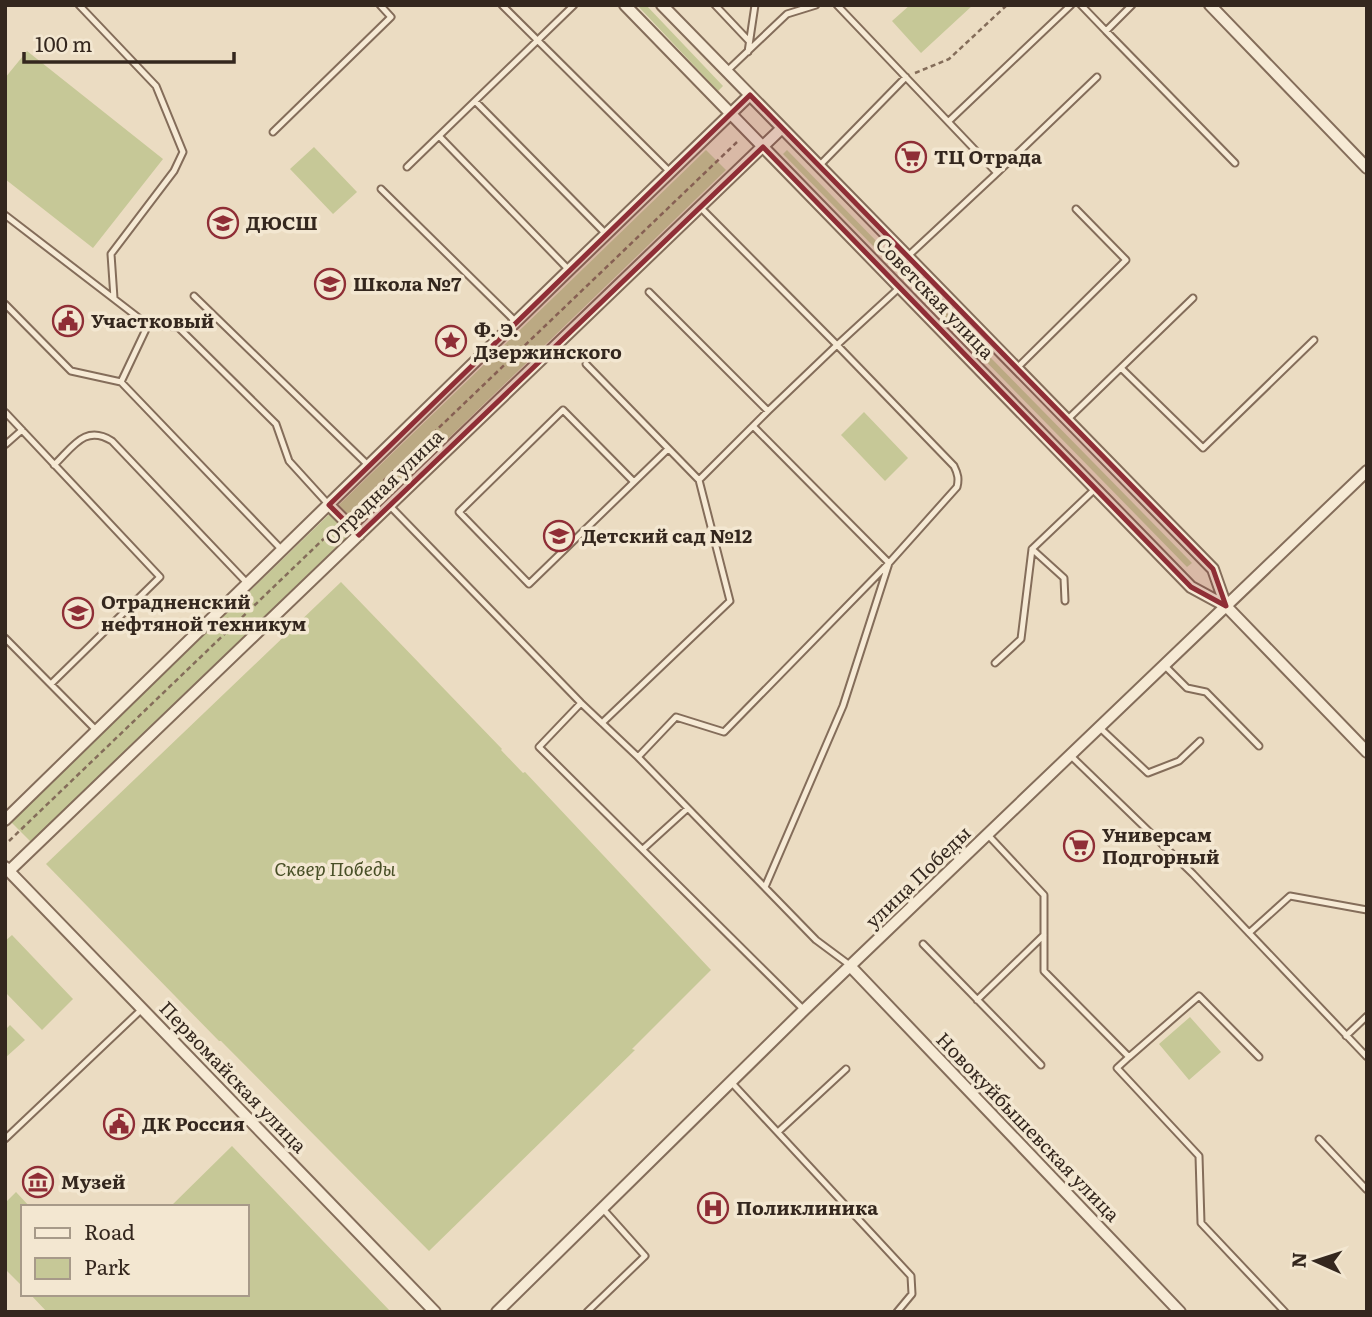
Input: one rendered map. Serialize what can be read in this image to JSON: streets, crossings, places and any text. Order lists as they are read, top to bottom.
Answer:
{
  "streets": {
    "street": [
      "Советская улица",
      "Отрадная улица",
      "улица Победы",
      "Первомайская улица",
      "Новокуйбышевская улица"
    ]
  },
  "crossings": [
    ["Советская улица", "Отрадная улица"],
    ["Советская улица", "улица Победы"],
    ["Отрадная улица", "Первомайская улица"],
    ["улица Победы", "Новокуйбышевская улица"]
  ],
  "parks": ["Сквер Победы"],
  "places": {
    "supermarket": ["ТЦ Отрада", "Универсам Подгорный"],
    "school or university": [
      "ДЮСШ",
      "Школа №7",
      "Детский сад №12",
      "Отрадненский нефтяной техникум"
    ],
    "public building": ["Участковый", "ДК Россия"],
    "place": ["Ф. Э. Дзержинского"],
    "museum": ["Музей"],
    "hospital": ["Поликлиника"]
  },
  "legend": ["Road", "Park"],
  "scale_bar": "100 m",
  "north": "left"
}
